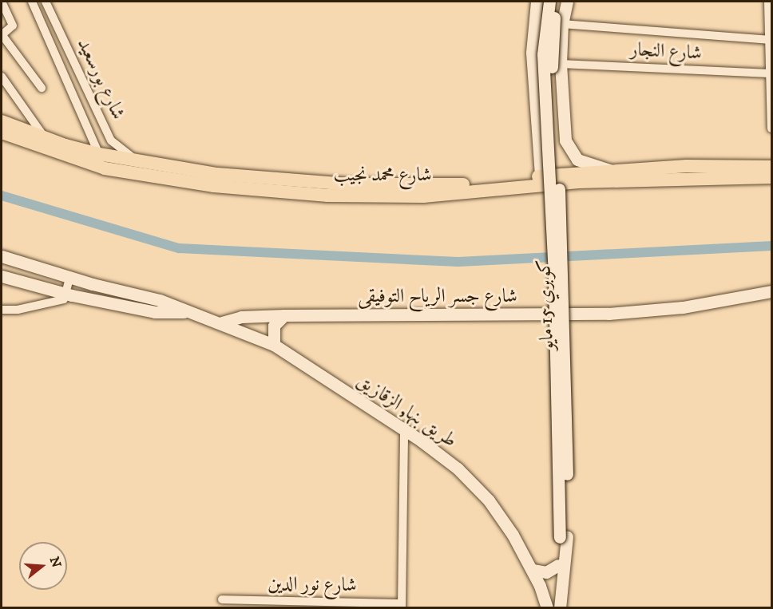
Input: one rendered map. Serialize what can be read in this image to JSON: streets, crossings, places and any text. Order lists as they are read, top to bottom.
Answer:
{
  "streets": {
    "highway": ["شارع محمد نجيب"],
    "main road": ["شارع جسر الرياح التوفيقى", "كوبري 15 مايو", "طريق بنها, الزقازيق"],
    "street": ["شارع النجار", "شارع بورسعيد", "شارع نور الدين"]
  },
  "crossings": [
    ["شارع بورسعيد", "شارع محمد نجيب"],
    ["شارع جسر الرياح التوفيقى", "طريق بنها, الزقازيق"]
  ],
  "north": "right"
}
